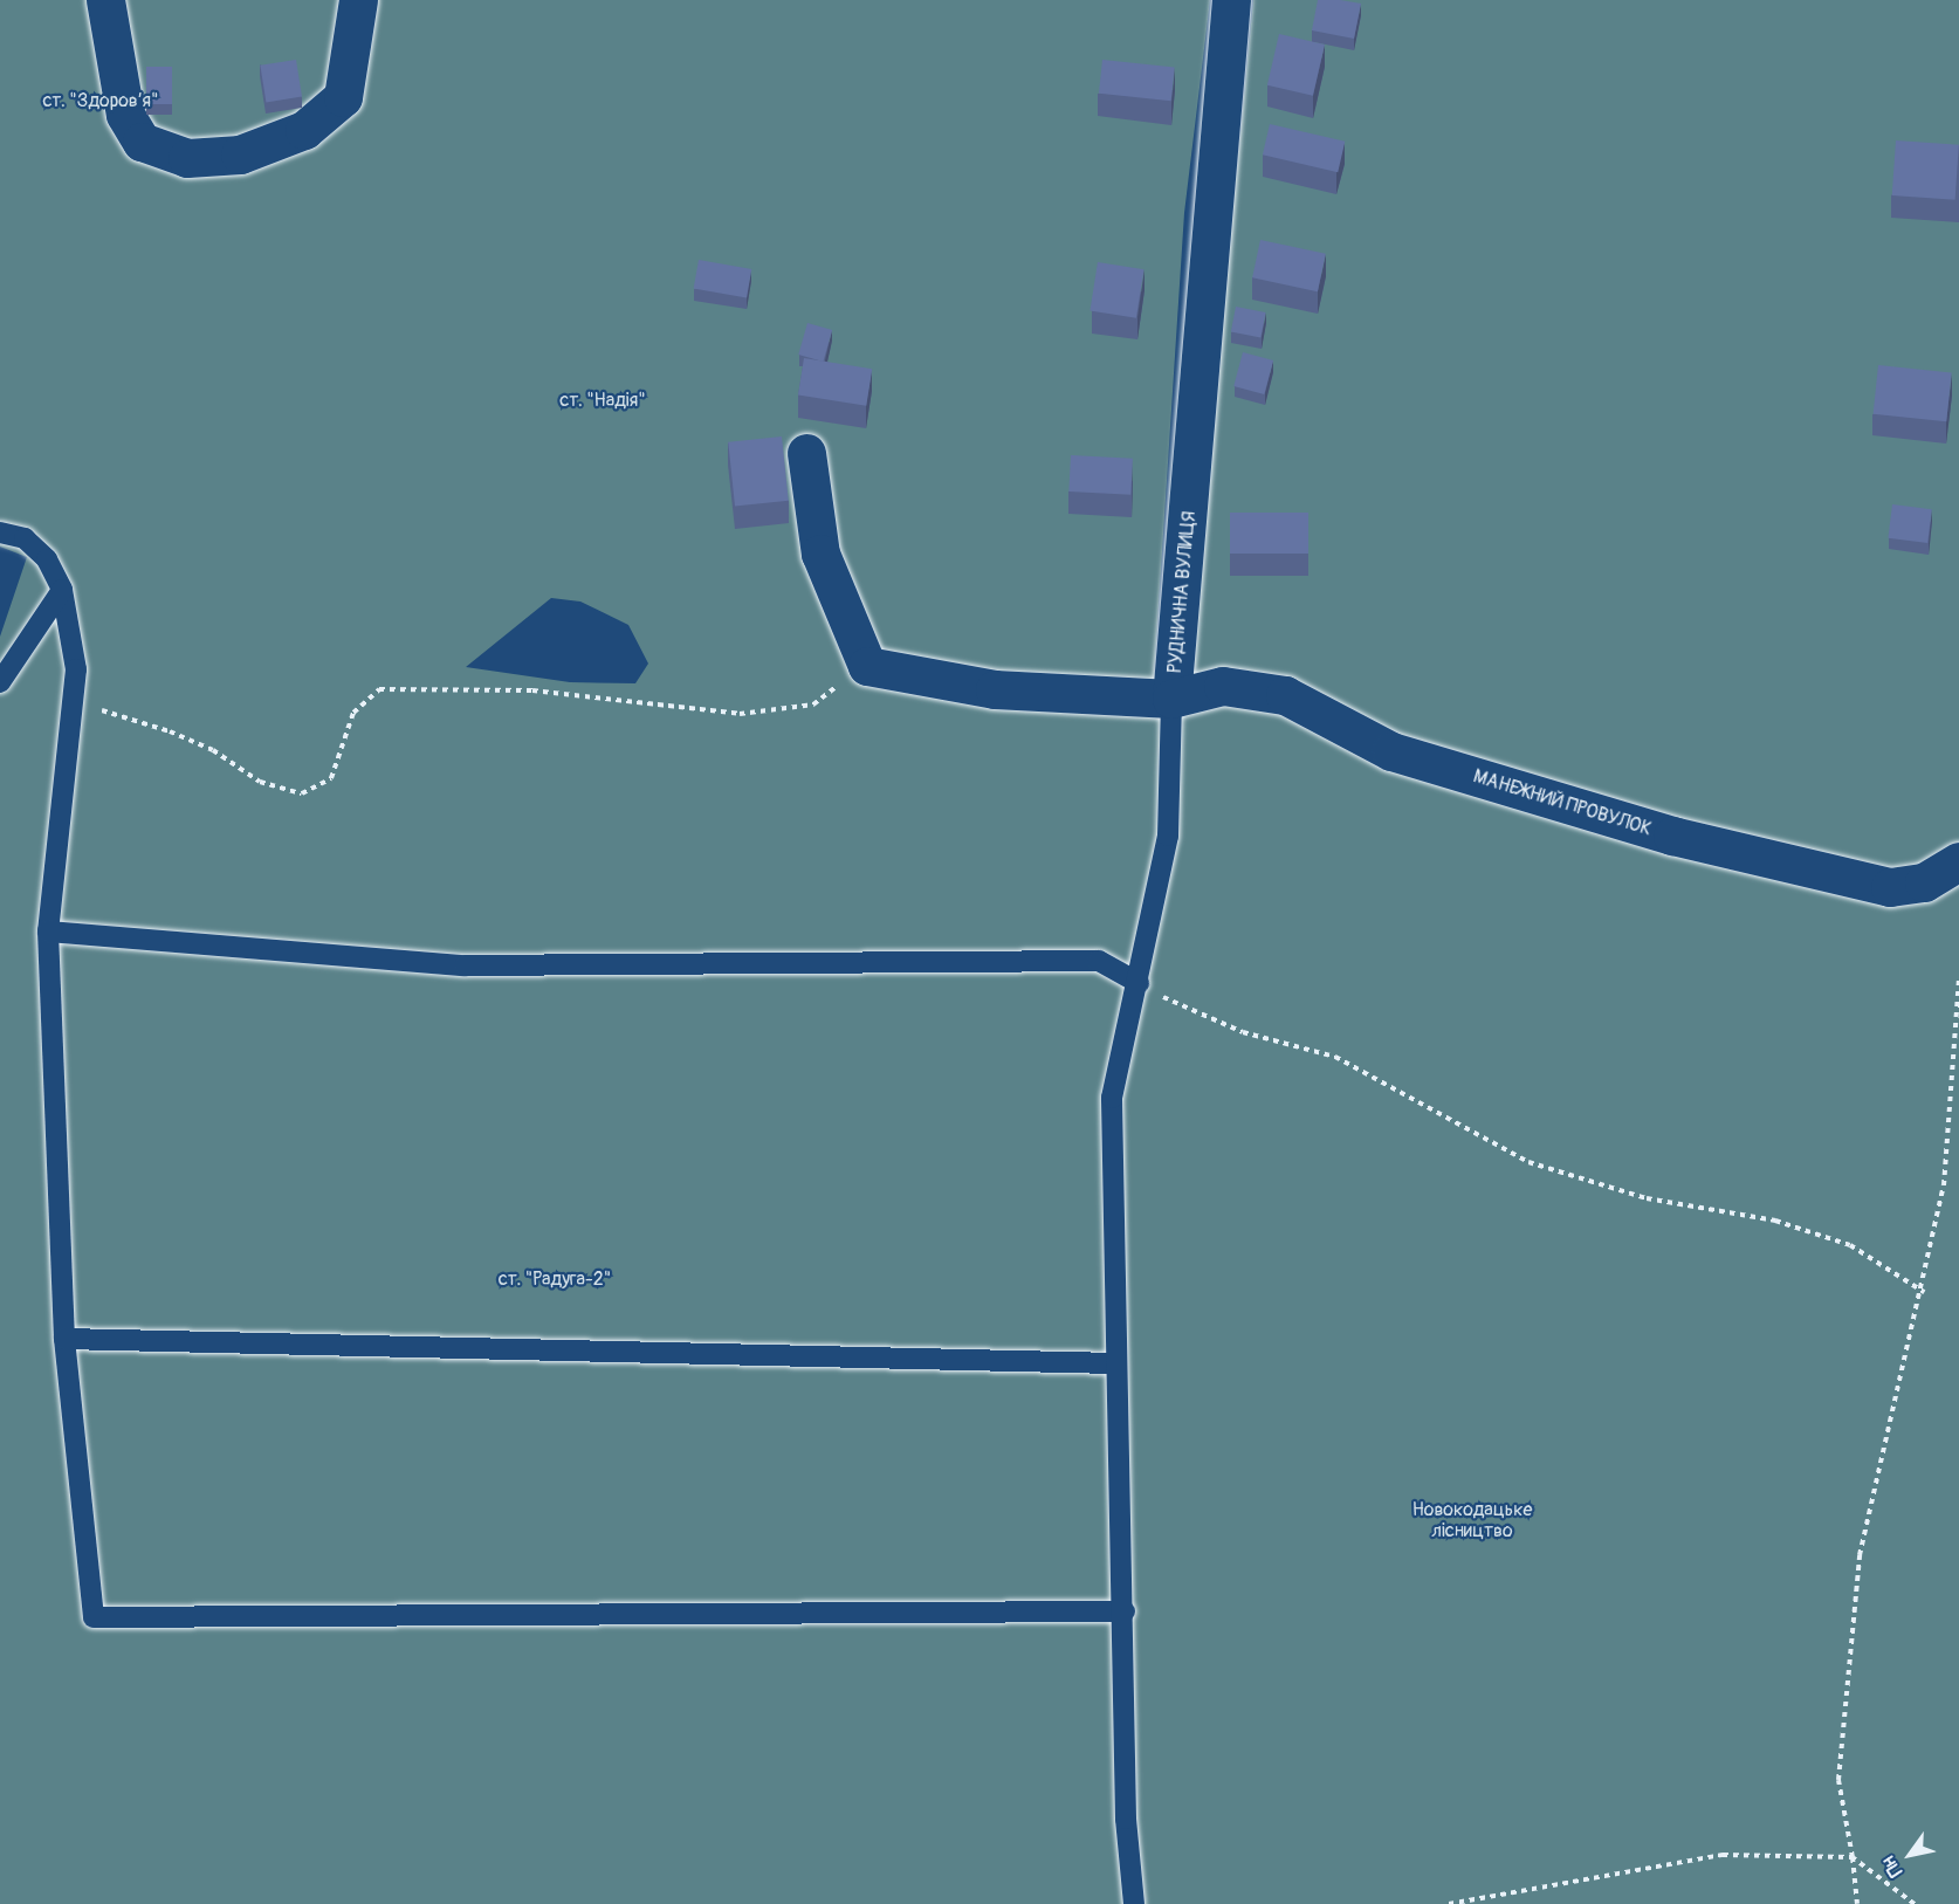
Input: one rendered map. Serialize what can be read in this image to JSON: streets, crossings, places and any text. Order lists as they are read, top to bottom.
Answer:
{
  "streets": {
    "street": ["РУДНИЧНА ВУЛИЦЯ", "МАНЕЖНИЙ ПРОВУЛОК"]
  },
  "crossings": [
    ["РУДНИЧНА ВУЛИЦЯ", "МАНЕЖНИЙ ПРОВУЛОК"]
  ],
  "parks": [
    "ст. \"Здоров’я\"",
    "ст. \"Надія\"",
    "ст. \"Радуга-2\"",
    "Новокодацьке лісництво"
  ],
  "north": "bottom left"
}
